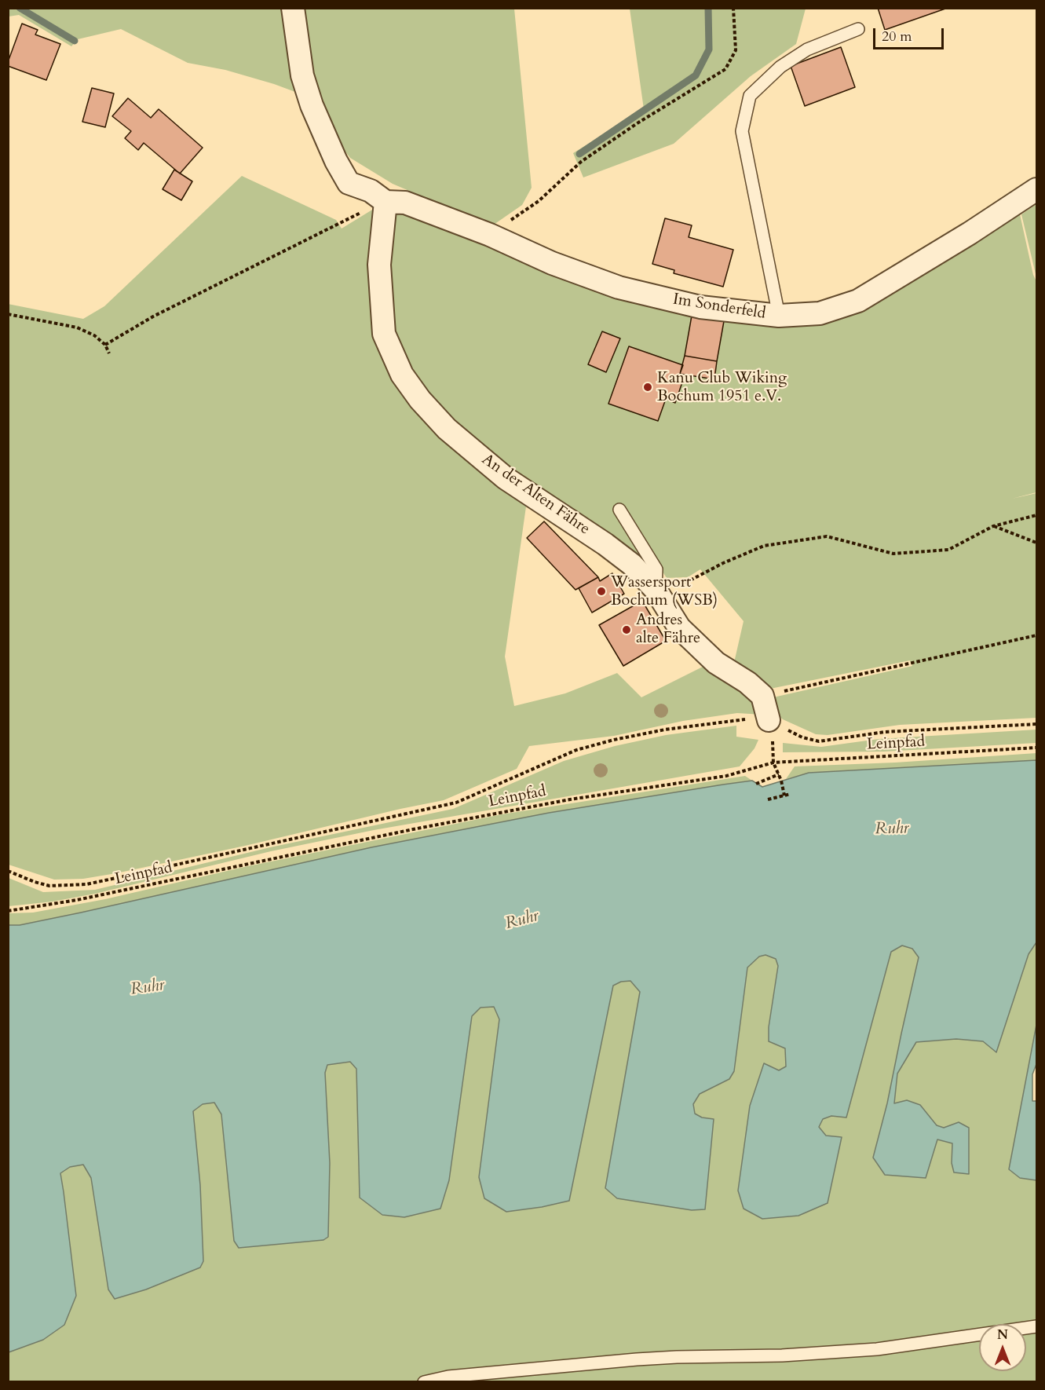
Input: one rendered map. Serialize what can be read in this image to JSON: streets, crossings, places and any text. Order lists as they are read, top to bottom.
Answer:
{
  "streets": {
    "street": ["Im Sonderfeld", "An der Alten Fähre"],
    "path": ["Leinpfad"]
  },
  "crossings": [
    ["Im Sonderfeld", "An der Alten Fähre"]
  ],
  "water": ["Ruhr"],
  "places": ["Kanu Club Wiking Bochum 1951 e.V.", "Wassersport Bochum (WSB)", "Andres alte Fähre"],
  "scale_bar": "20 m",
  "north": "top"
}
